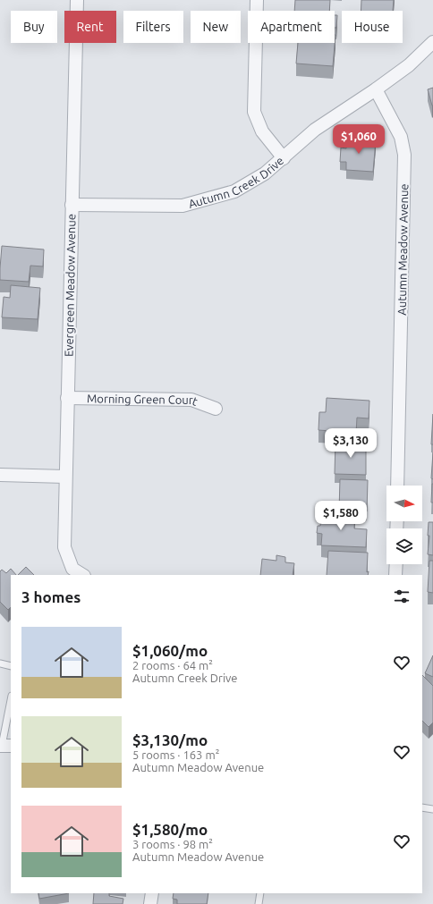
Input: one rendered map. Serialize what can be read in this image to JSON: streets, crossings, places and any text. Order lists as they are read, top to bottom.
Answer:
{
  "streets": {
    "street": [
      "Autumn Creek Drive",
      "Autumn Meadow Avenue",
      "Evergreen Meadow Avenue",
      "Morning Green Court"
    ]
  },
  "crossings": [
    ["Autumn Creek Drive", "Autumn Meadow Avenue"],
    ["Autumn Creek Drive", "Evergreen Meadow Avenue"],
    ["Evergreen Meadow Avenue", "Morning Green Court"]
  ],
  "north": "right",
  "page": {
    "chip": [
      "Buy",
      "Rent",
      "Filters",
      "New",
      "Apartment",
      "House"
    ],
    "price": ["$1,060", "$3,130", "$1,580"],
    "heading": "3 homes",
    "list": [
      {
        "name": "$1,060/mo",
        "note": "2 rooms · 64 m² · Autumn Creek Drive"
      },
      {
        "name": "$3,130/mo",
        "note": "5 rooms · 163 m² · Autumn Meadow Avenue"
      },
      {
        "name": "$1,580/mo",
        "note": "3 rooms · 98 m² · Autumn Meadow Avenue"
      }
    ]
  }
}
